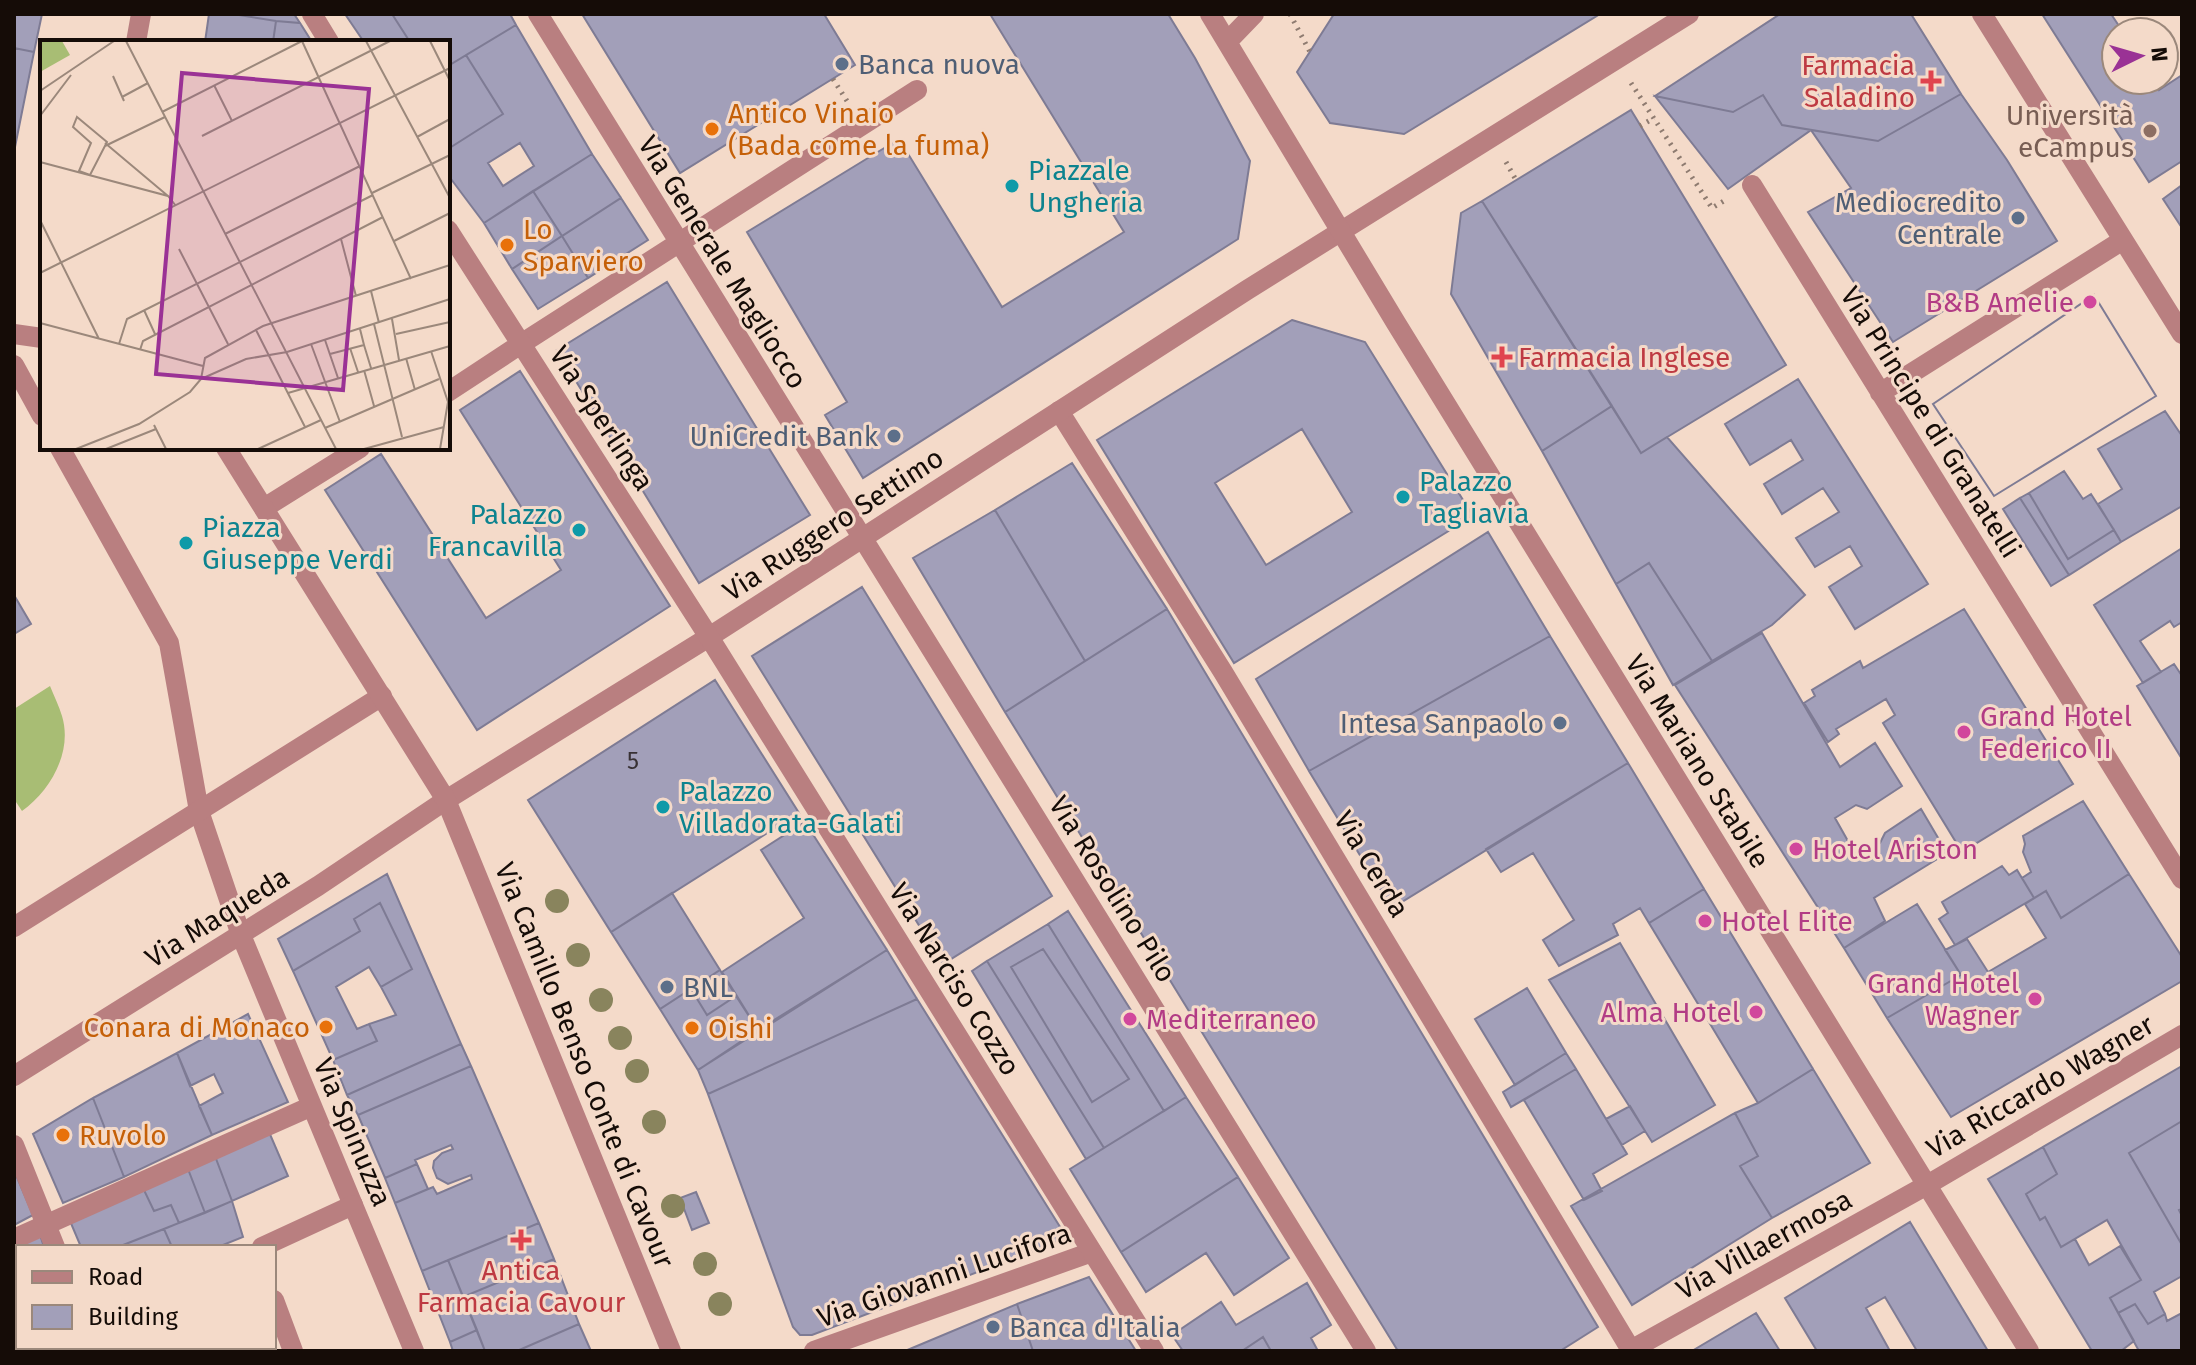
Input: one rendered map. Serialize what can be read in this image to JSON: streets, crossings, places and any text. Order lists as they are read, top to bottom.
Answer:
{
  "streets": {
    "street": [
      "Via Generale Magliocco",
      "Via Sperlinga",
      "Via Principe di Granatelli",
      "Via Ruggero Settimo",
      "Via Mariano Stabile",
      "Via Cerda",
      "Via Rosolino Pilo",
      "Via Maqueda",
      "Via Narciso Cozzo",
      "Via Camillo Benso Conte di Cavour",
      "Via Riccardo Wagner",
      "Via Spinuzza",
      "Via Villaermosa",
      "Via Giovanni Lucifora"
    ]
  },
  "crossings": [
    ["Via Generale Magliocco", "Via Ruggero Settimo"],
    ["Via Generale Magliocco", "Via Rosolino Pilo"],
    ["Via Sperlinga", "Via Ruggero Settimo"],
    ["Via Sperlinga", "Via Narciso Cozzo"],
    ["Via Ruggero Settimo", "Via Mariano Stabile"],
    ["Via Ruggero Settimo", "Via Cerda"],
    ["Via Ruggero Settimo", "Via Rosolino Pilo"],
    ["Via Ruggero Settimo", "Via Maqueda"],
    ["Via Ruggero Settimo", "Via Narciso Cozzo"],
    ["Via Ruggero Settimo", "Via Camillo Benso Conte di Cavour"],
    ["Via Mariano Stabile", "Via Riccardo Wagner"],
    ["Via Mariano Stabile", "Via Villaermosa"],
    ["Via Cerda", "Via Villaermosa"],
    ["Via Maqueda", "Via Camillo Benso Conte di Cavour"],
    ["Via Maqueda", "Via Spinuzza"],
    ["Via Narciso Cozzo", "Via Giovanni Lucifora"],
    ["Via Riccardo Wagner", "Via Villaermosa"]
  ],
  "places": {
    "other": [
      "Banca nuova",
      "Antico Vinaio (Bada come la fuma)",
      "Università eCampus",
      "Piazzale Ungheria",
      "Mediocredito Centrale",
      "Lo Sparviero",
      "B&B Amelie",
      "UniCredit Bank",
      "Palazzo Tagliavia",
      "Palazzo Francavilla",
      "Piazza Giuseppe Verdi",
      "Intesa Sanpaolo",
      "Grand Hotel Federico II",
      "Palazzo Villadorata-Galati",
      "Hotel Ariston",
      "Hotel Elite",
      "BNL",
      "Grand Hotel Wagner",
      "Alma Hotel",
      "Mediterraneo",
      "Conara di Monaco",
      "Oishi",
      "Ruvolo",
      "Banca d'Italia"
    ],
    "health": ["Farmacia Saladino", "Farmacia Inglese", "Antica Farmacia Cavour"]
  },
  "house_numbers": ["5"],
  "legend": ["Road", "Building"],
  "north": "right"
}
